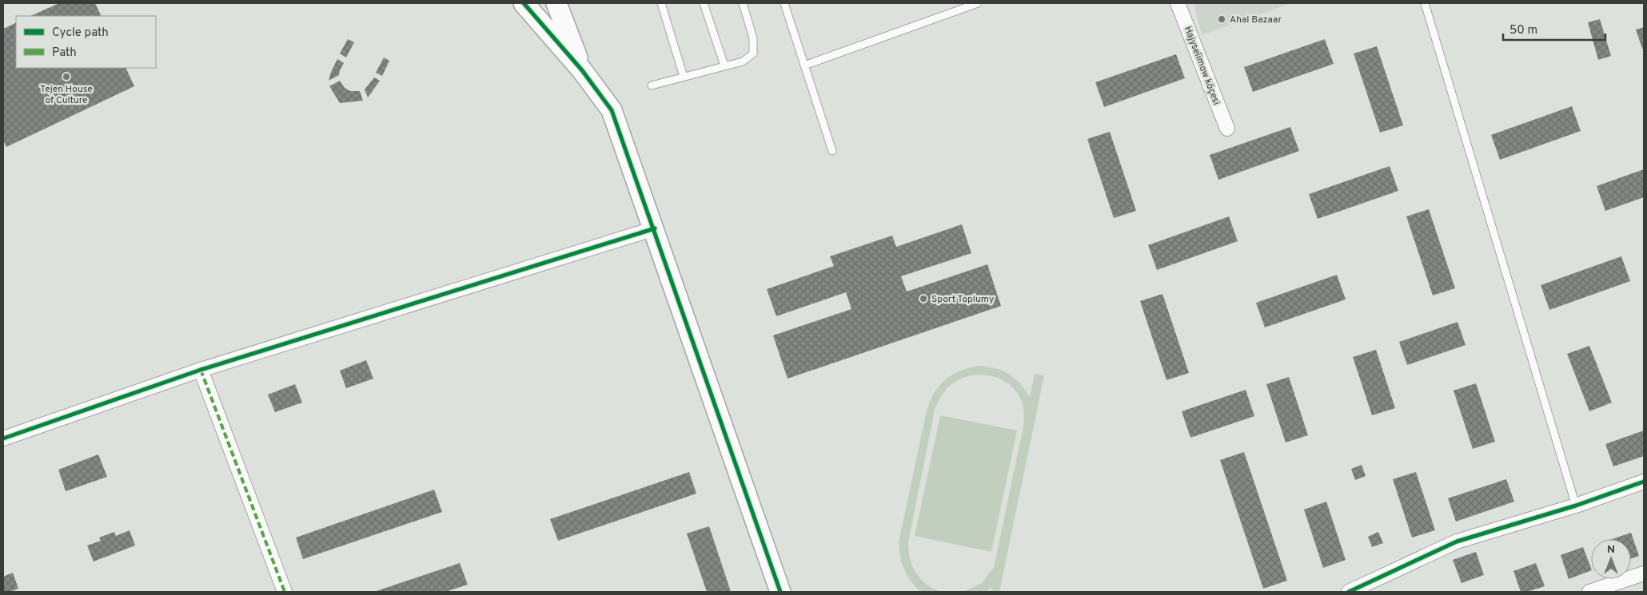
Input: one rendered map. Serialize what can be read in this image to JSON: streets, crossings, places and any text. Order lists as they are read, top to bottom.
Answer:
{
  "streets": {
    "street": ["Hajyselimow köçesi"]
  },
  "places": ["Ahal Bazaar", "Tejen House of Culture", "Sport Toplumy"],
  "legend": ["Cycle path", "Path"],
  "scale_bar": "50 m",
  "north": "top"
}
